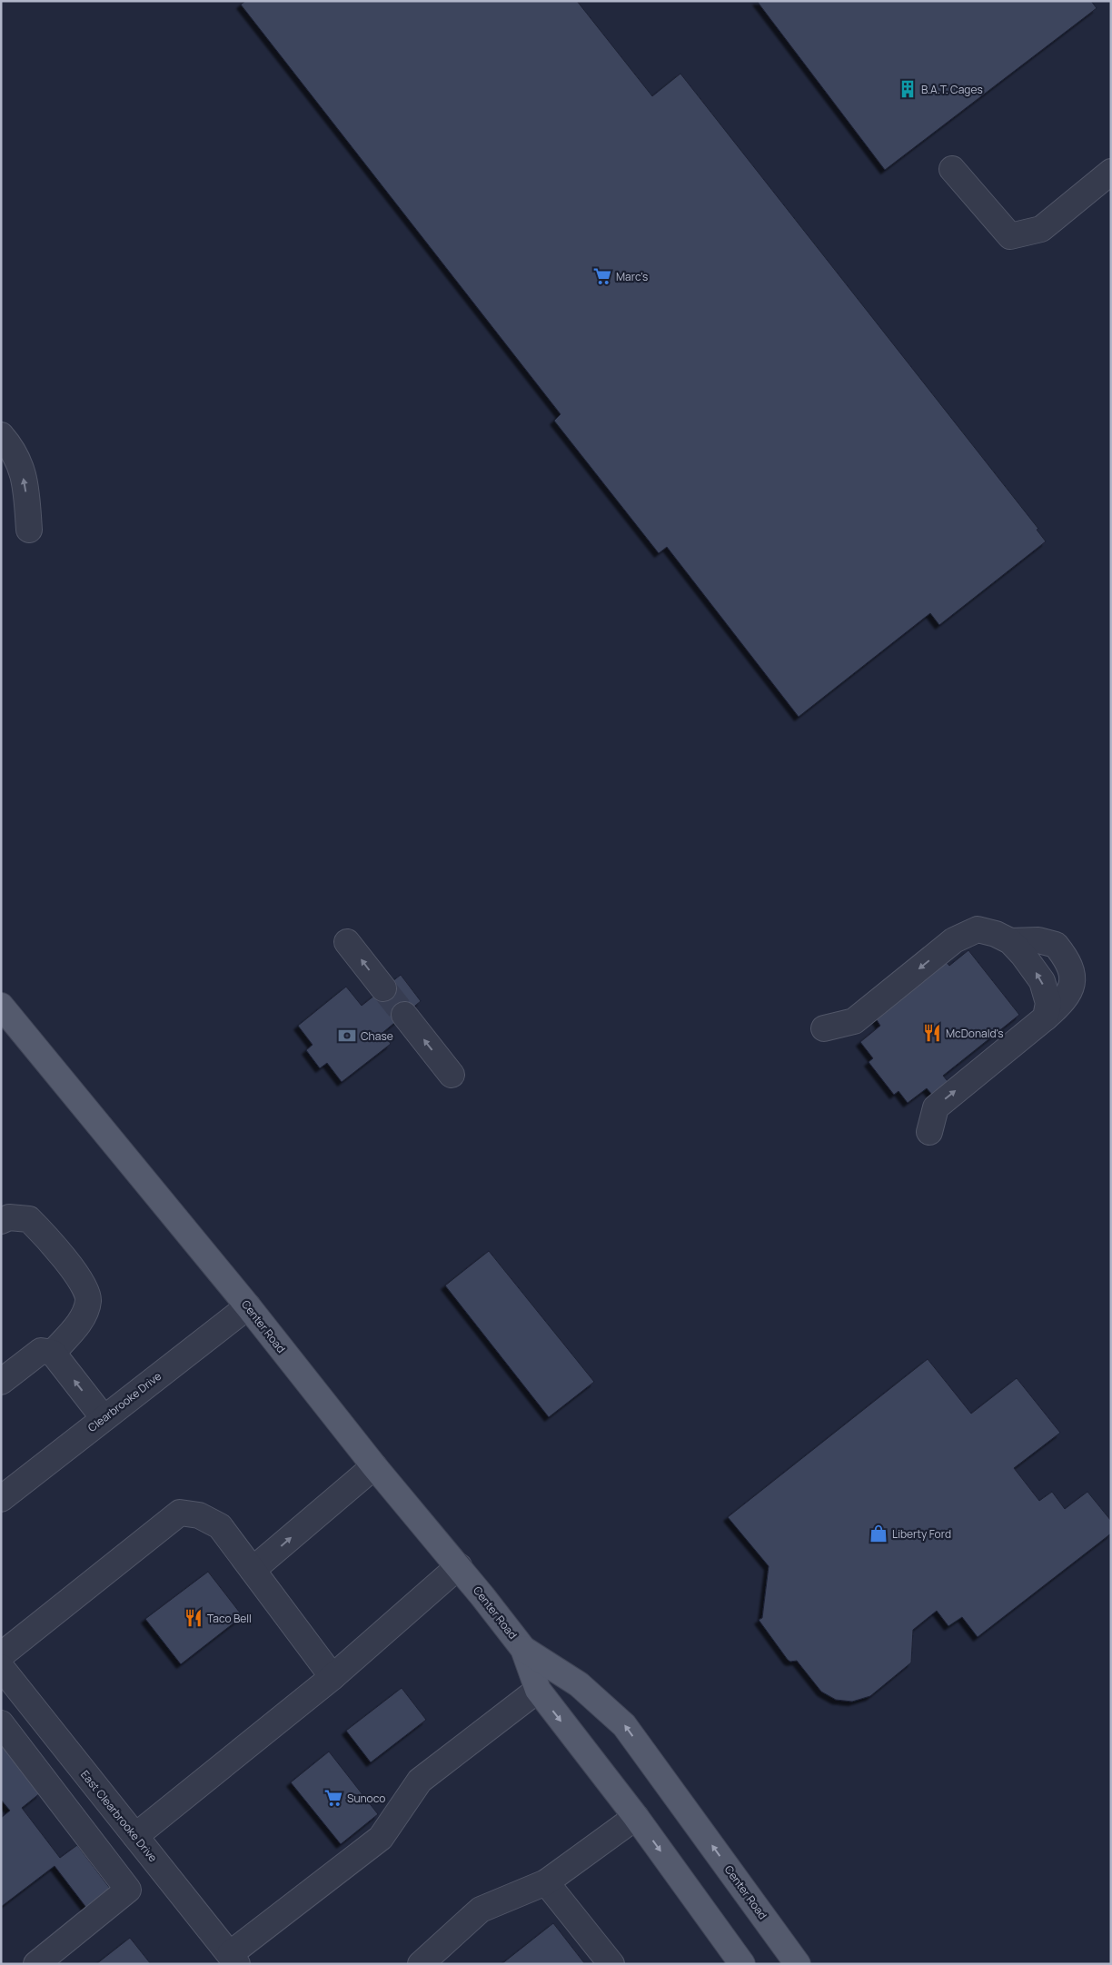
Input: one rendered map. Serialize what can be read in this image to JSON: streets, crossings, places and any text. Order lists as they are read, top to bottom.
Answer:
{
  "streets": {
    "main road": ["Center Road"],
    "street": ["Clearbrooke Drive", "East Clearbrooke Drive"]
  },
  "crossings": [
    ["Center Road", "Clearbrooke Drive"]
  ],
  "places": {
    "building": ["B.A.T. Cages"],
    "supermarket": ["Marc's", "Sunoco"],
    "restaurant": ["McDonald's", "Taco Bell"],
    "bank": ["Chase"],
    "shop": ["Liberty Ford"]
  }
}
